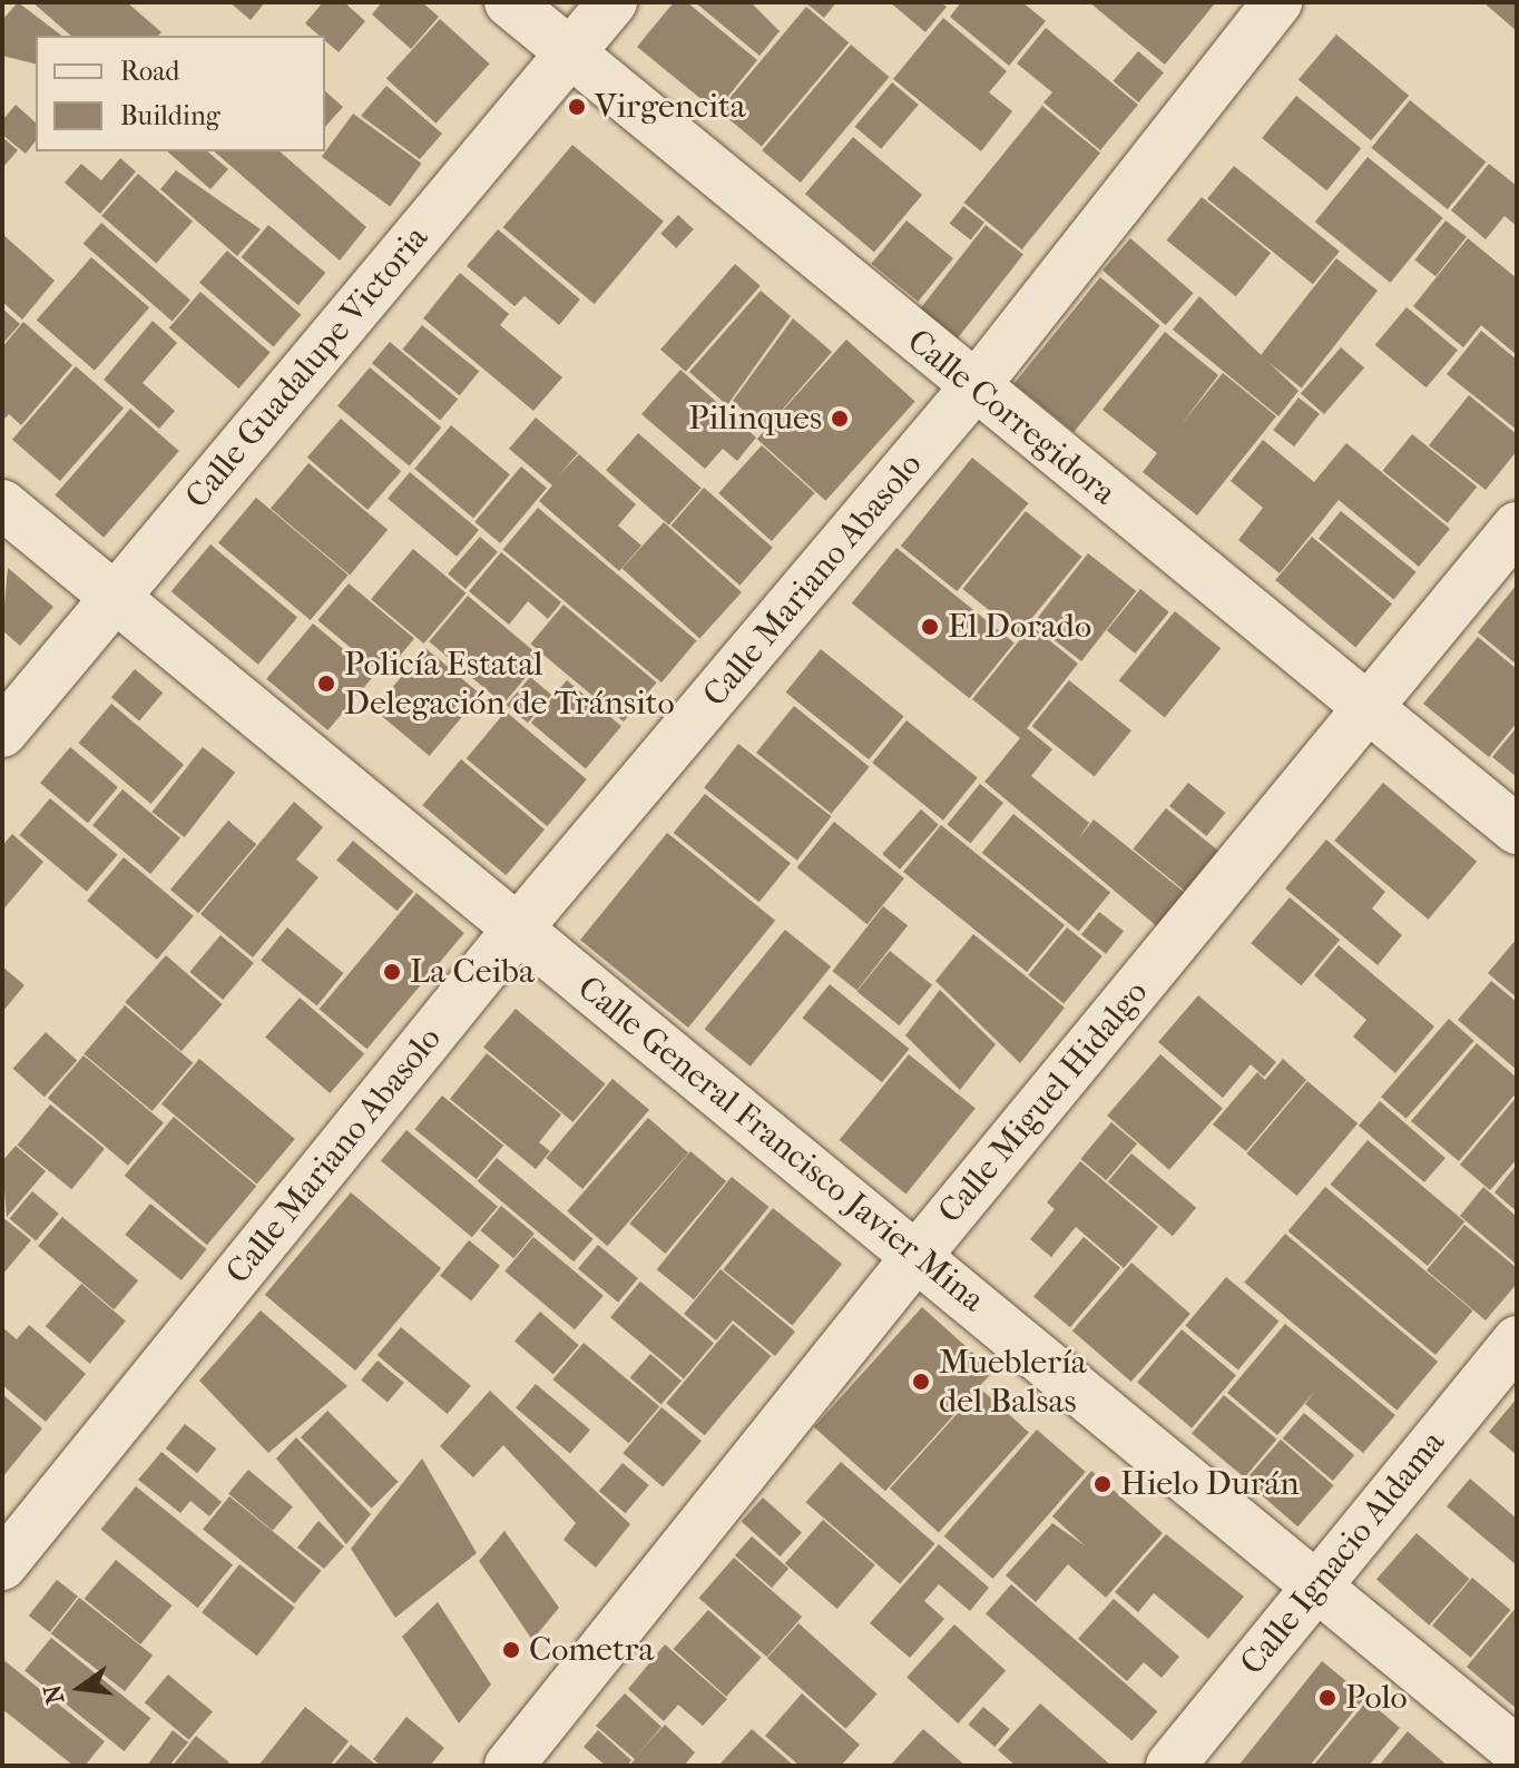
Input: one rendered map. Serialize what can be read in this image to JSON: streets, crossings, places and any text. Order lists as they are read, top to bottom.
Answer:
{
  "streets": {
    "street": [
      "Calle Guadalupe Victoria",
      "Calle Corregidora",
      "Calle Mariano Abasolo",
      "Calle Miguel Hidalgo",
      "Calle General Francisco Javier Mina",
      "Calle Ignacio Aldama"
    ]
  },
  "crossings": [
    ["Calle Guadalupe Victoria", "Calle Corregidora"],
    ["Calle Guadalupe Victoria", "Calle General Francisco Javier Mina"],
    ["Calle Corregidora", "Calle Mariano Abasolo"],
    ["Calle Corregidora", "Calle Miguel Hidalgo"],
    ["Calle Mariano Abasolo", "Calle General Francisco Javier Mina"],
    ["Calle Miguel Hidalgo", "Calle General Francisco Javier Mina"],
    ["Calle General Francisco Javier Mina", "Calle Ignacio Aldama"]
  ],
  "places": [
    "Virgencita",
    "Pilinques",
    "El Dorado",
    "Policía Estatal Delegación de Tránsito",
    "La Ceiba",
    "Mueblería del Balsas",
    "Hielo Durán",
    "Cometra",
    "Polo"
  ],
  "legend": ["Road", "Building"],
  "north": "left"
}
